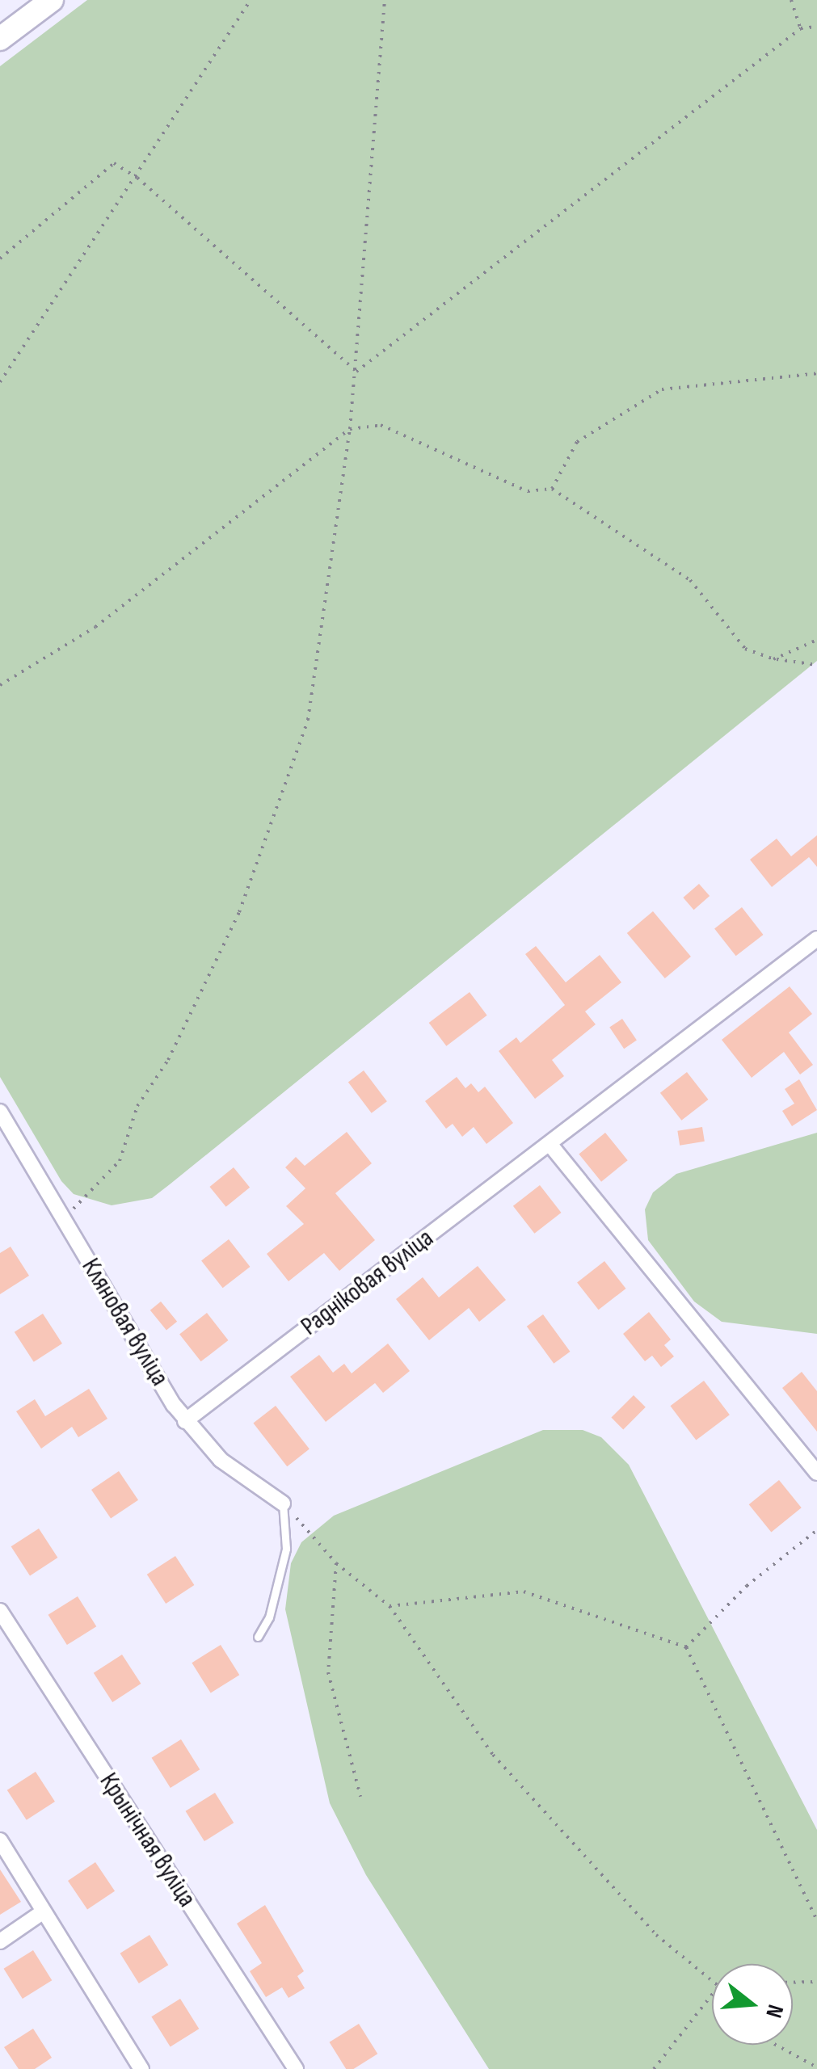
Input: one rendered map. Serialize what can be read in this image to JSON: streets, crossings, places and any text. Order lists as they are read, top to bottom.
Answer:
{
  "streets": {
    "street": ["Радніковая вуліца", "Кляновая вуліца", "Крынічная вуліца"]
  },
  "crossings": [
    ["Радніковая вуліца", "Кляновая вуліца"]
  ],
  "north": "right"
}
